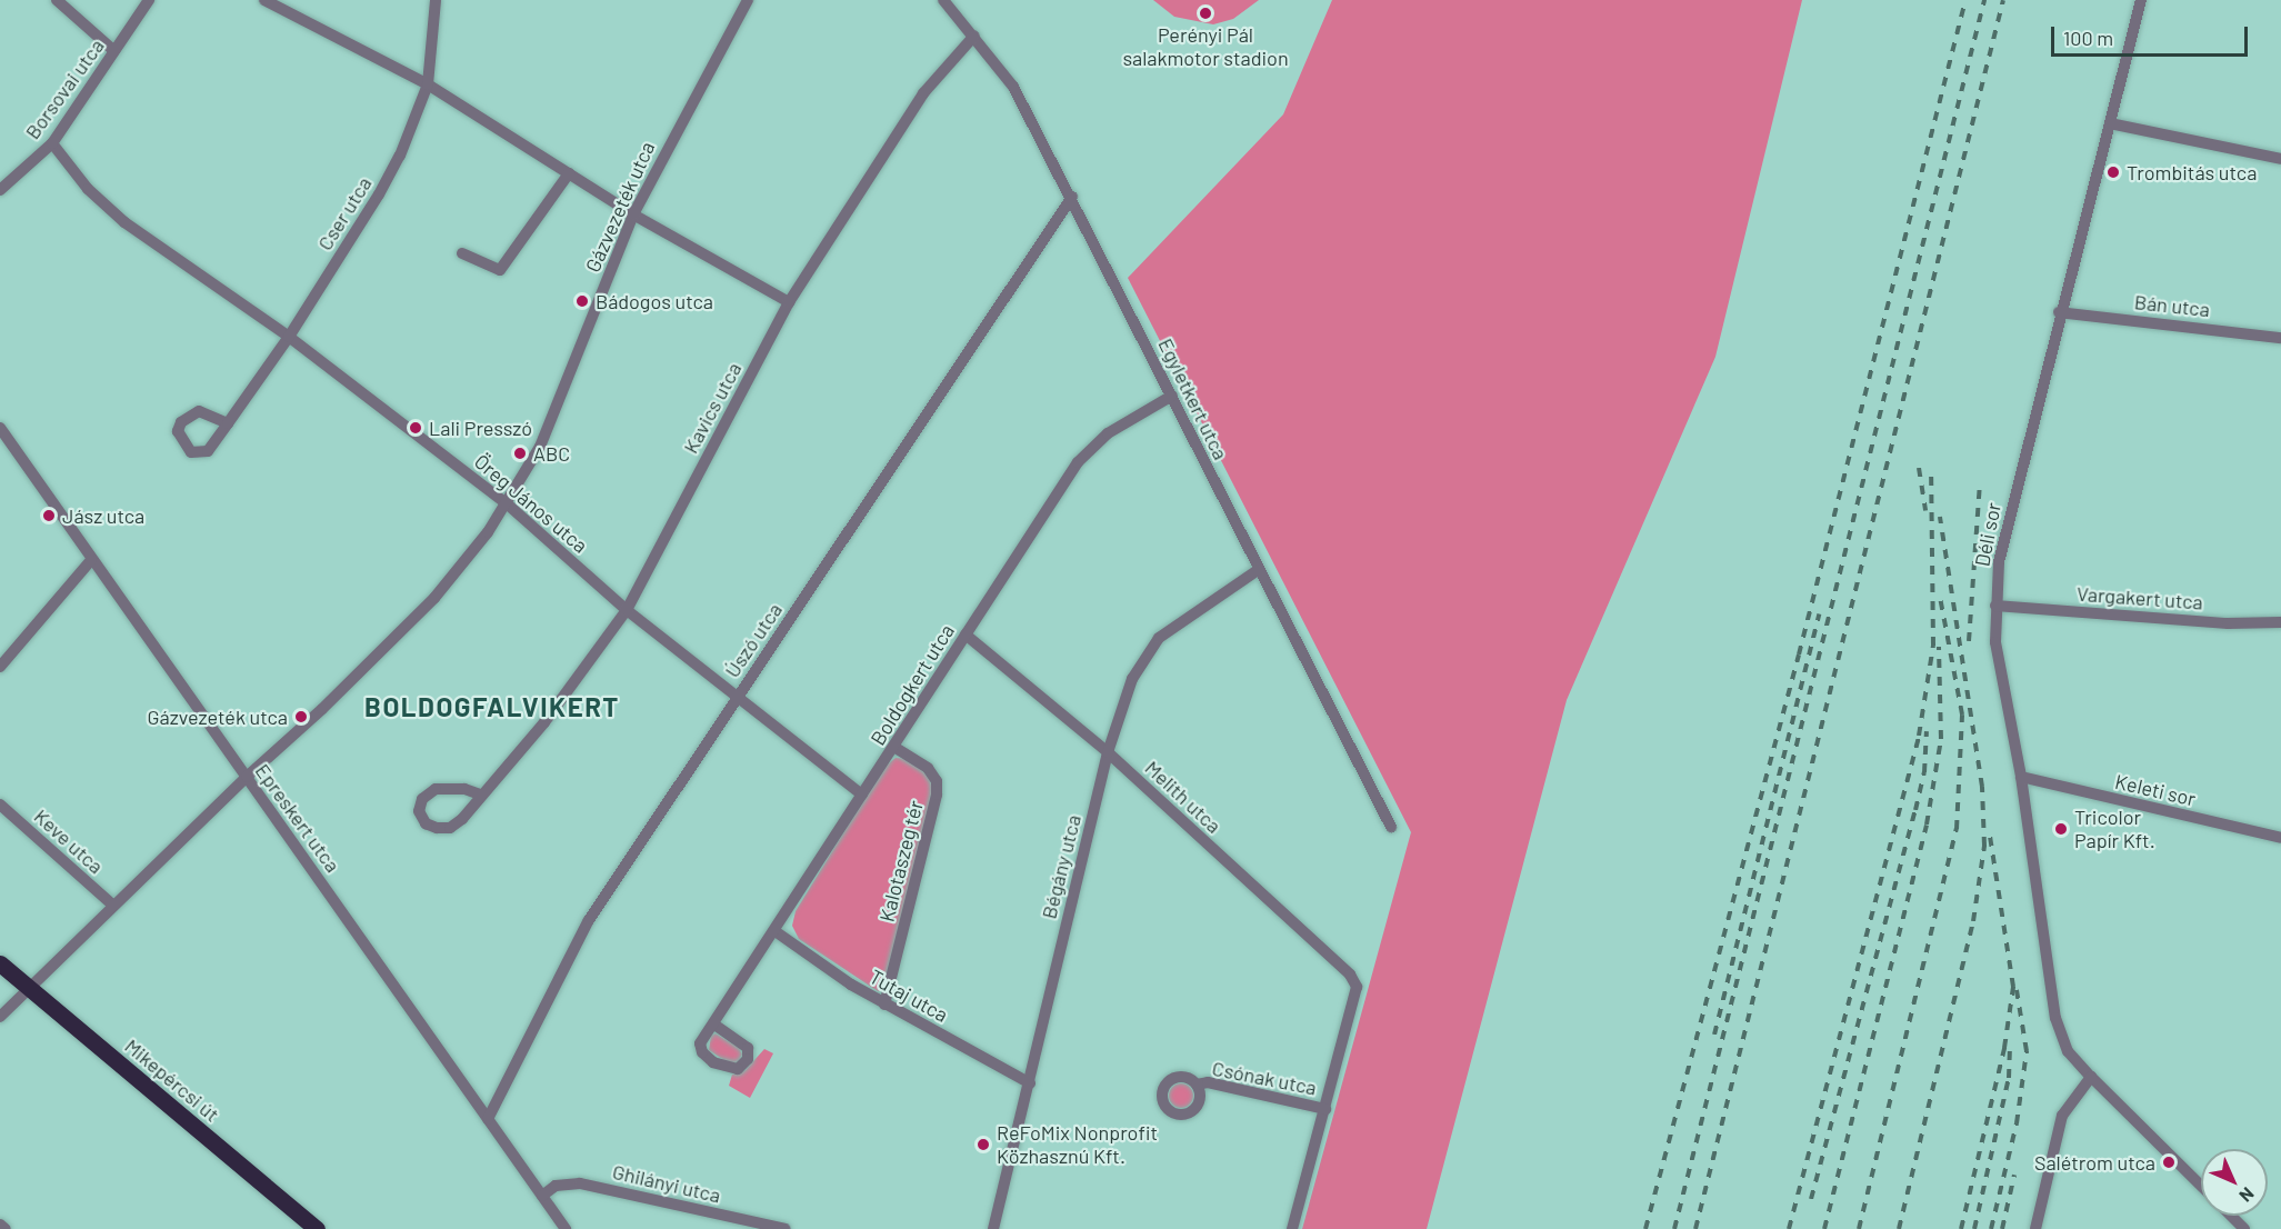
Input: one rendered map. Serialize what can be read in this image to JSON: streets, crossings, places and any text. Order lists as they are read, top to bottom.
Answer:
{
  "streets": {
    "main road": ["Mikepércsi út"],
    "street": [
      "Borsovai utca",
      "Gázvezeték utca",
      "Cser utca",
      "Bán utca",
      "Egyletkert utca",
      "Kavics utca",
      "Öreg János utca",
      "Déli sor",
      "Vargakert utca",
      "Úszó utca",
      "Boldogkert utca",
      "Keleti sor",
      "Melith utca",
      "Epreskert utca",
      "Keve utca",
      "Kalotaszeg tér",
      "Bégány utca",
      "Tutaj utca",
      "Csónak utca",
      "Ghilányi utca"
    ]
  },
  "crossings": [
    ["Borsovai utca", "Öreg János utca"],
    ["Gázvezeték utca", "Öreg János utca"],
    ["Gázvezeték utca", "Epreskert utca"],
    ["Gázvezeték utca", "Keve utca"],
    ["Gázvezeték utca", "Mikepércsi út"],
    ["Cser utca", "Öreg János utca"],
    ["Bán utca", "Déli sor"],
    ["Egyletkert utca", "Kavics utca"],
    ["Egyletkert utca", "Úszó utca"],
    ["Egyletkert utca", "Boldogkert utca"],
    ["Egyletkert utca", "Bégány utca"],
    ["Kavics utca", "Öreg János utca"],
    ["Öreg János utca", "Úszó utca"],
    ["Öreg János utca", "Boldogkert utca"],
    ["Déli sor", "Vargakert utca"],
    ["Déli sor", "Keleti sor"],
    ["Úszó utca", "Epreskert utca"],
    ["Boldogkert utca", "Melith utca"],
    ["Boldogkert utca", "Kalotaszeg tér"],
    ["Boldogkert utca", "Tutaj utca"],
    ["Melith utca", "Bégány utca"],
    ["Melith utca", "Csónak utca"],
    ["Epreskert utca", "Ghilányi utca"],
    ["Kalotaszeg tér", "Tutaj utca"],
    ["Bégány utca", "Tutaj utca"]
  ],
  "districts": ["BOLDOGFALVIKERT"],
  "places": [
    "Perényi Pál salakmotor stadion",
    "Trombitás utca",
    "Bádogos utca",
    "Lali Presszó",
    "ABC",
    "Jász utca",
    "Gázvezeték utca",
    "Tricolor Papír Kft.",
    "ReFoMix Nonprofit Közhasznú Kft.",
    "Salétrom utca"
  ],
  "scale_bar": "100 m",
  "north": "bottom right"
}
